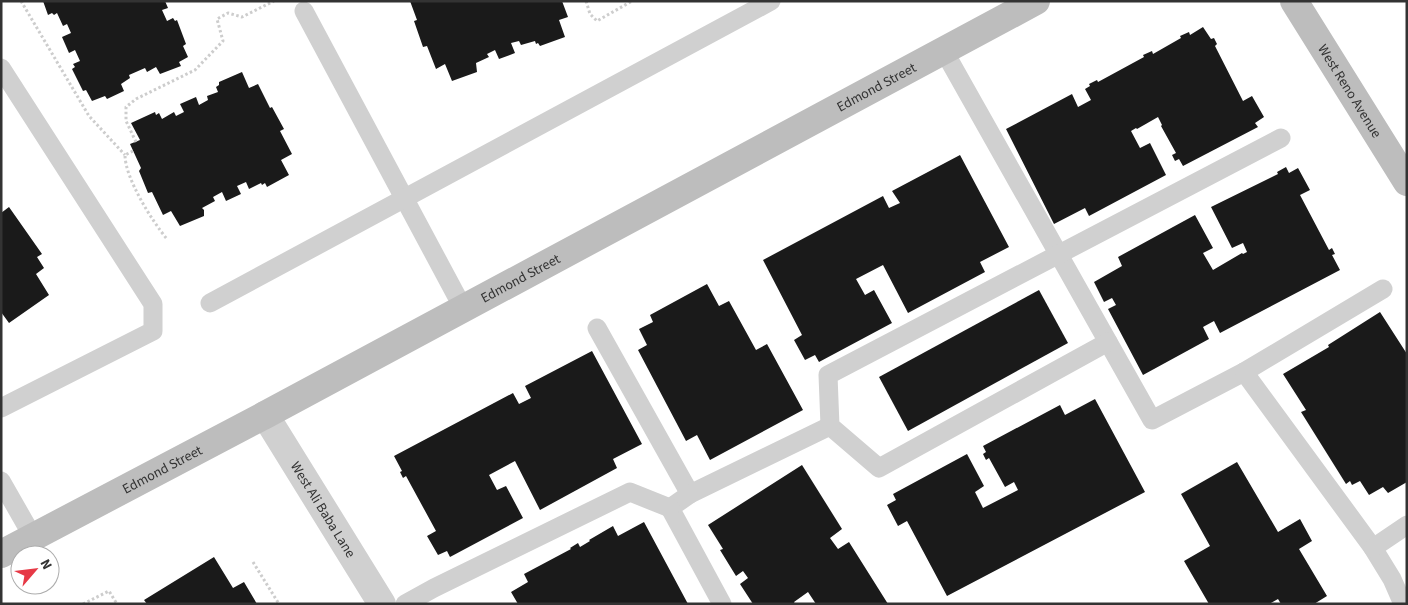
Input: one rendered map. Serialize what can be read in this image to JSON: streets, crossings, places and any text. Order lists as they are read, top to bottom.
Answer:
{
  "streets": {
    "street": ["Edmond Street", "West Reno Avenue", "West Ali Baba Lane"]
  },
  "crossings": [
    ["Edmond Street", "West Ali Baba Lane"]
  ],
  "north": "top right"
}
